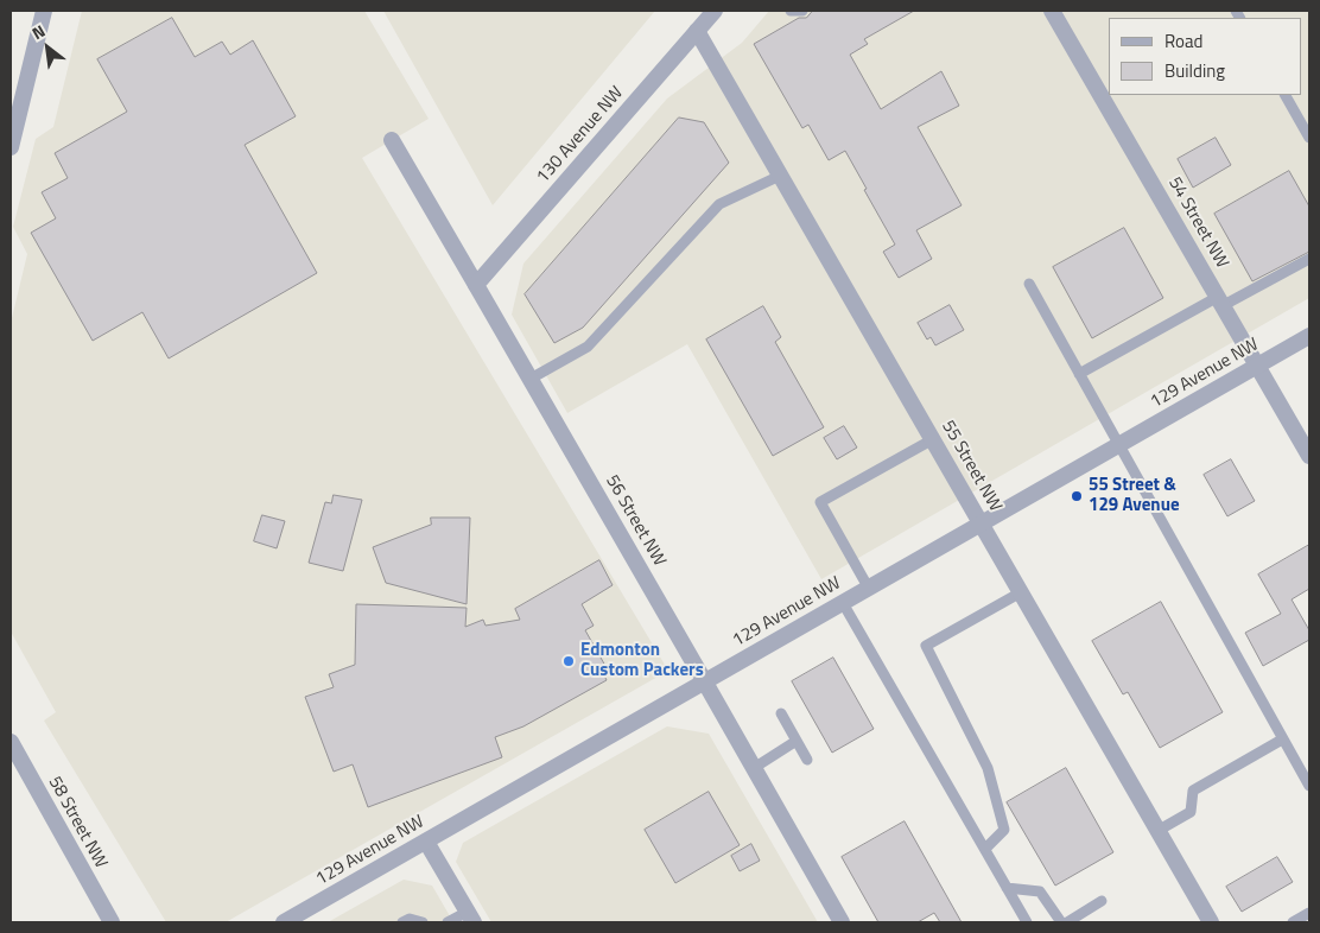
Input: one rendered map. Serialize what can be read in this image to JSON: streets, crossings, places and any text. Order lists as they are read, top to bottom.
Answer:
{
  "streets": {
    "street": [
      "130 Avenue NW",
      "54 Street NW",
      "129 Avenue NW",
      "55 Street NW",
      "56 Street NW",
      "58 Street NW"
    ]
  },
  "crossings": [
    ["130 Avenue NW", "55 Street NW"],
    ["130 Avenue NW", "56 Street NW"],
    ["54 Street NW", "129 Avenue NW"],
    ["129 Avenue NW", "55 Street NW"],
    ["129 Avenue NW", "56 Street NW"]
  ],
  "places": ["55 Street & 129 Avenue", "Edmonton Custom Packers"],
  "legend": ["Road", "Building"],
  "north": "top left"
}
